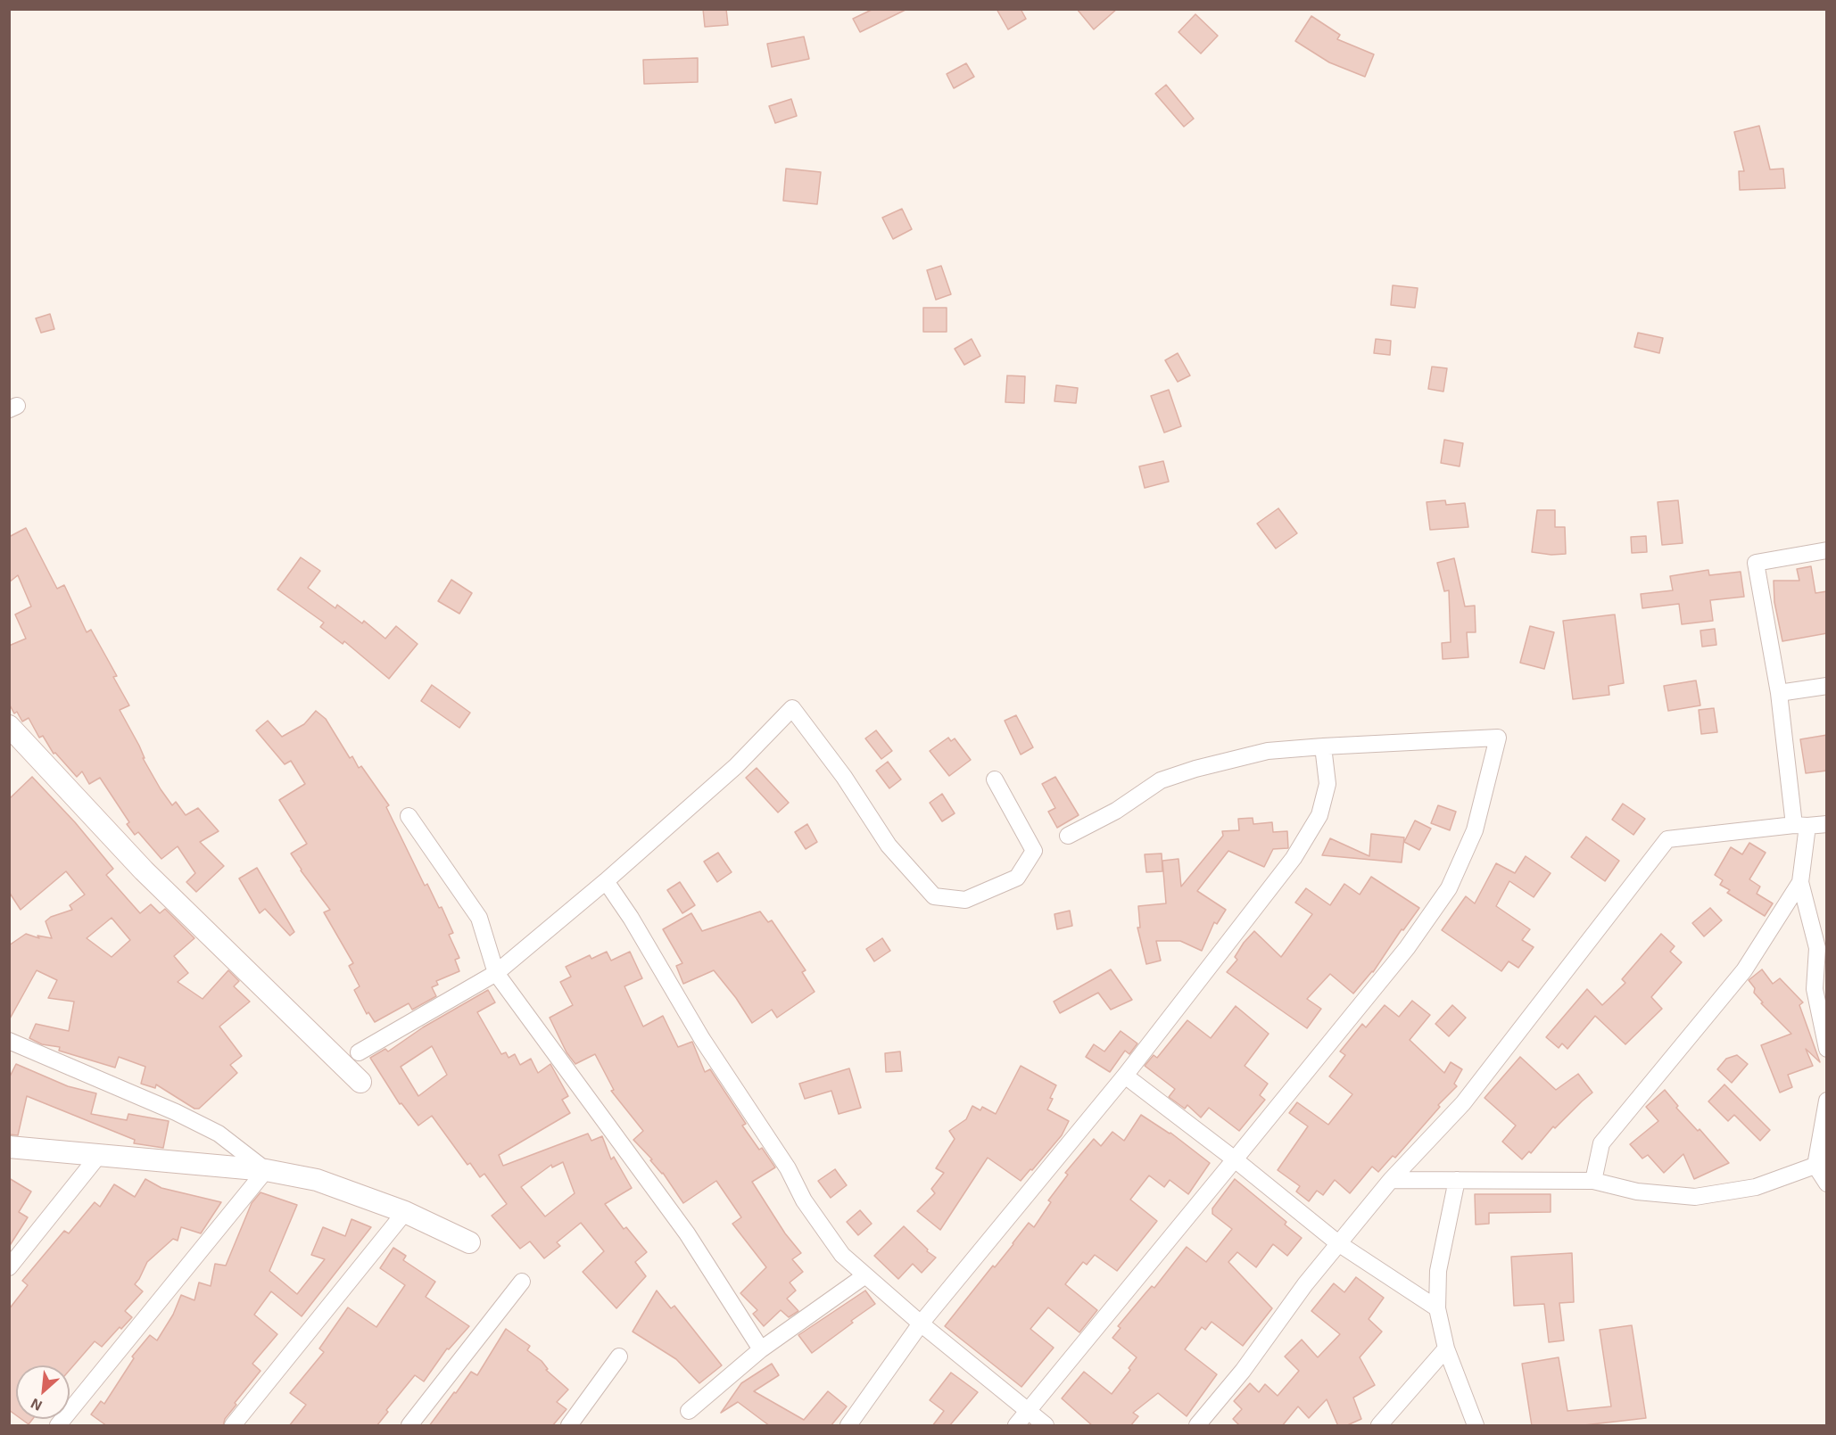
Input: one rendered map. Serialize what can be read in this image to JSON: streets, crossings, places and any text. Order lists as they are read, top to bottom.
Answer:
{
  "north": "bottom left"
}
